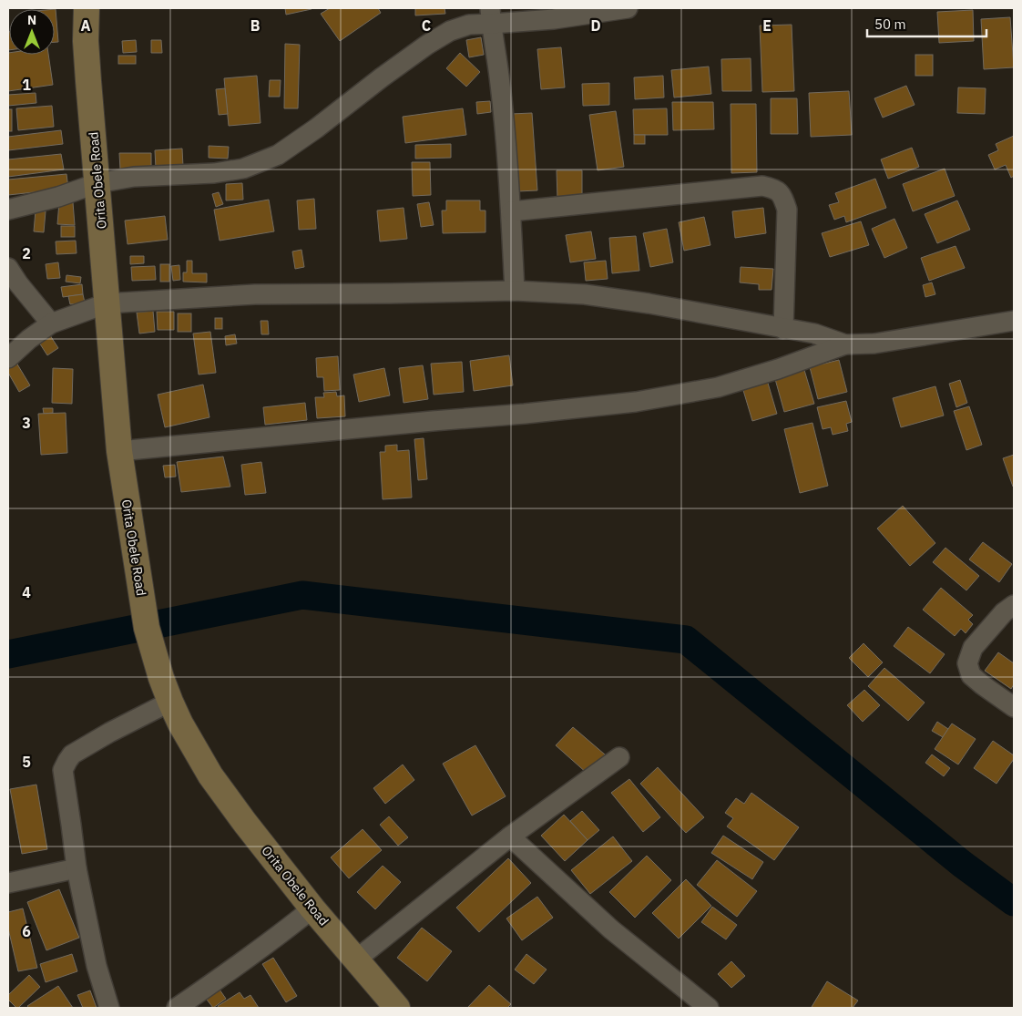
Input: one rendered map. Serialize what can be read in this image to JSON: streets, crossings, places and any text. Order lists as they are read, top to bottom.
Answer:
{
  "streets": {
    "main road": ["Orita Obele Road"]
  },
  "scale_bar": "50 m",
  "north": "top",
  "grid": {
    "columns": [
      "A",
      "B",
      "C",
      "D",
      "E"
    ],
    "rows": [
      "1",
      "2",
      "3",
      "4",
      "5",
      "6"
    ]
  }
}
